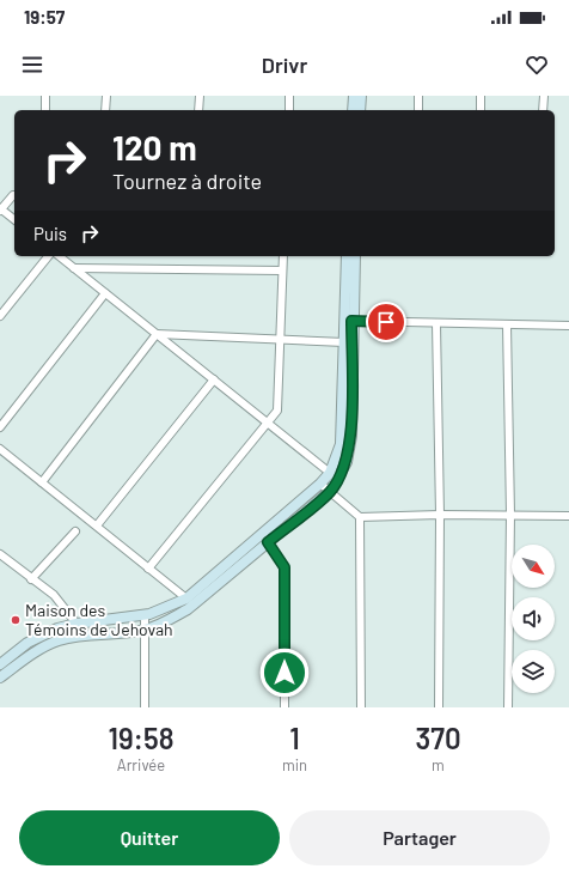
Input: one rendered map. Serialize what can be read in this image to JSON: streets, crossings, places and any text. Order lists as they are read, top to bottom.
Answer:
{
  "places": ["Maison des Témoins de Jehovah"],
  "north": "bottom right",
  "page": {
    "status": "19:57",
    "header": "Drivr",
    "turn": ["120 m", "Tournez à droite"],
    "then": "Puis",
    "eta": [
      "19:58",
      "Arrivée",
      "1",
      "min",
      "370",
      "m"
    ],
    "buttons": ["Quitter", "Partager"]
  }
}
